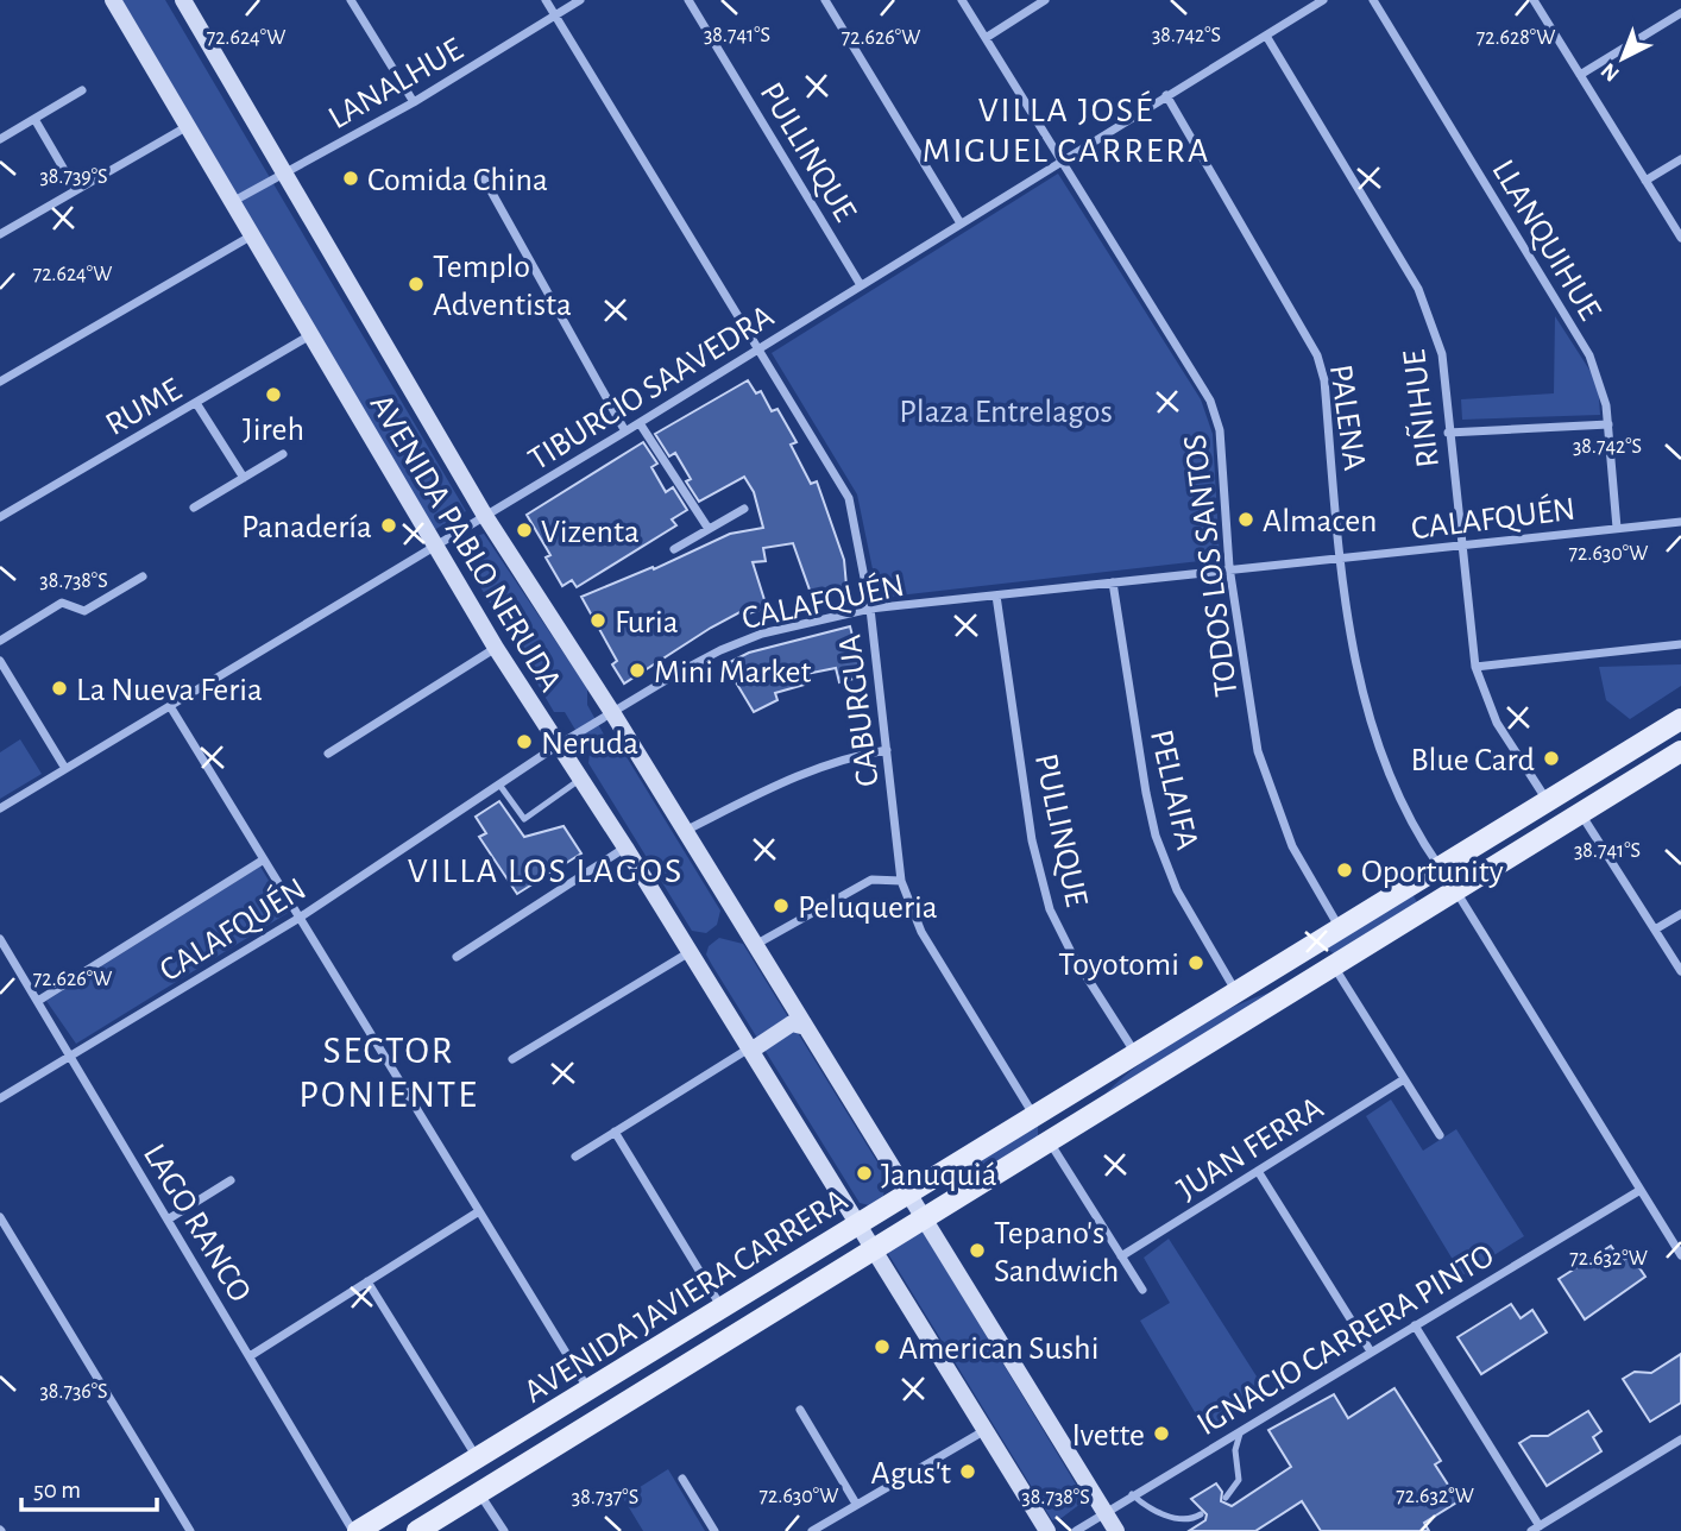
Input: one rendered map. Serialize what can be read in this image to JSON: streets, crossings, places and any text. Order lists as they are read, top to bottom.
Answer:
{
  "streets": {
    "main road": ["AVENIDA PABLO NERUDA", "AVENIDA JAVIERA CARRERA"],
    "street": [
      "LANALHUE",
      "PULLINQUE",
      "LLANQUIHUE",
      "TIBURCIO SAAVEDRA",
      "RUME",
      "RIÑIHUE",
      "PALENA",
      "CALAFQUÉN",
      "TODOS LOS SANTOS",
      "CABURGUA",
      "PELLAIFA",
      "JUAN FERRA",
      "LAGO RANCO",
      "IGNACIO CARRERA PINTO"
    ]
  },
  "crossings": [
    ["LANALHUE", "AVENIDA PABLO NERUDA"],
    ["LANALHUE", "CABURGUA"],
    ["PULLINQUE", "TIBURCIO SAAVEDRA"],
    ["PULLINQUE", "CALAFQUÉN"],
    ["PULLINQUE", "AVENIDA JAVIERA CARRERA"],
    ["LLANQUIHUE", "CALAFQUÉN"],
    ["TIBURCIO SAAVEDRA", "RIÑIHUE"],
    ["TIBURCIO SAAVEDRA", "PALENA"],
    ["TIBURCIO SAAVEDRA", "AVENIDA PABLO NERUDA"],
    ["TIBURCIO SAAVEDRA", "TODOS LOS SANTOS"],
    ["TIBURCIO SAAVEDRA", "CABURGUA"],
    ["RUME", "AVENIDA PABLO NERUDA"],
    ["RIÑIHUE", "CALAFQUÉN"],
    ["RIÑIHUE", "AVENIDA JAVIERA CARRERA"],
    ["PALENA", "CALAFQUÉN"],
    ["PALENA", "AVENIDA JAVIERA CARRERA"],
    ["CALAFQUÉN", "AVENIDA PABLO NERUDA"],
    ["CALAFQUÉN", "TODOS LOS SANTOS"],
    ["CALAFQUÉN", "CABURGUA"],
    ["CALAFQUÉN", "PELLAIFA"],
    ["CALAFQUÉN", "LAGO RANCO"],
    ["AVENIDA PABLO NERUDA", "AVENIDA JAVIERA CARRERA"],
    ["AVENIDA PABLO NERUDA", "IGNACIO CARRERA PINTO"],
    ["TODOS LOS SANTOS", "AVENIDA JAVIERA CARRERA"],
    ["CABURGUA", "AVENIDA JAVIERA CARRERA"],
    ["PELLAIFA", "AVENIDA JAVIERA CARRERA"],
    ["LAGO RANCO", "AVENIDA JAVIERA CARRERA"]
  ],
  "districts": ["VILLA JOSÉ MIGUEL CARRERA", "VILLA LOS LAGOS", "SECTOR PONIENTE"],
  "parks": ["Plaza Entrelagos"],
  "places": [
    "Comida China",
    "Templo Adventista",
    "Jireh",
    "Almacen",
    "Panadería",
    "Vizenta",
    "Furia",
    "Mini Market",
    "La Nueva Feria",
    "Neruda",
    "Blue Card",
    "Oportunity",
    "Peluqueria",
    "Toyotomi",
    "Januquiá",
    "Tepano's Sandwich",
    "American Sushi",
    "Ivette",
    "Agus't"
  ],
  "scale_bar": "50 m",
  "north": "bottom left",
  "coordinates": [
    "38.741°S",
    "38.742°S",
    "72.624°W",
    "72.626°W",
    "72.628°W",
    "38.739°S",
    "72.630°W",
    "38.738°S",
    "72.632°W",
    "38.736°S",
    "38.737°S"
  ]
}
